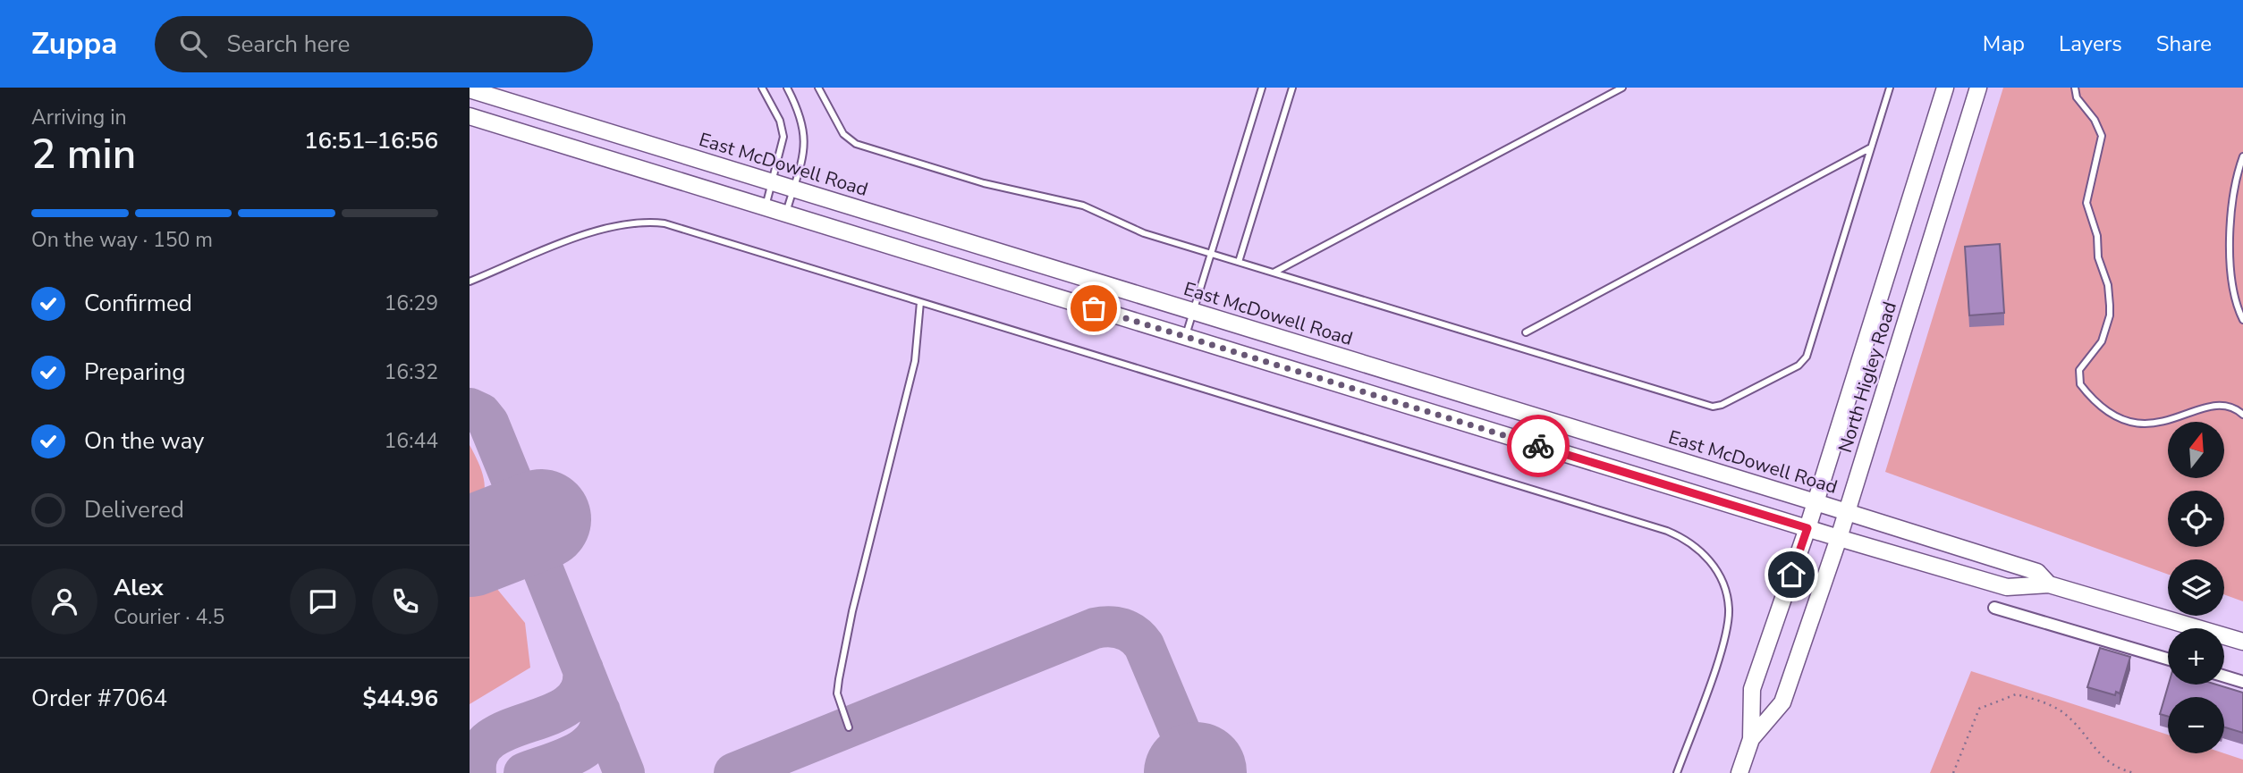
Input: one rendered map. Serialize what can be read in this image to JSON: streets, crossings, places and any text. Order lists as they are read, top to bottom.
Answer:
{
  "streets": {
    "main road": ["East McDowell Road", "North Higley Road"]
  },
  "crossings": [
    ["East McDowell Road", "North Higley Road"]
  ],
  "north": "top",
  "page": {
    "header": "Zuppa",
    "search": "Search here",
    "nav": ["Map", "Layers", "Share"],
    "heading": ["2 min", "Arriving in", "16:51–16:56"],
    "panel": [
      "Alex",
      "Courier · 4.5",
      "Order #7064",
      "$44.96"
    ],
    "bar": "On the way · 150 m",
    "list": [
      ["Confirmed", "16:29"],
      ["Preparing", "16:32"],
      ["On the way", "16:44"],
      "Delivered"
    ],
    "map_buttons": ["+", "−"]
  }
}
